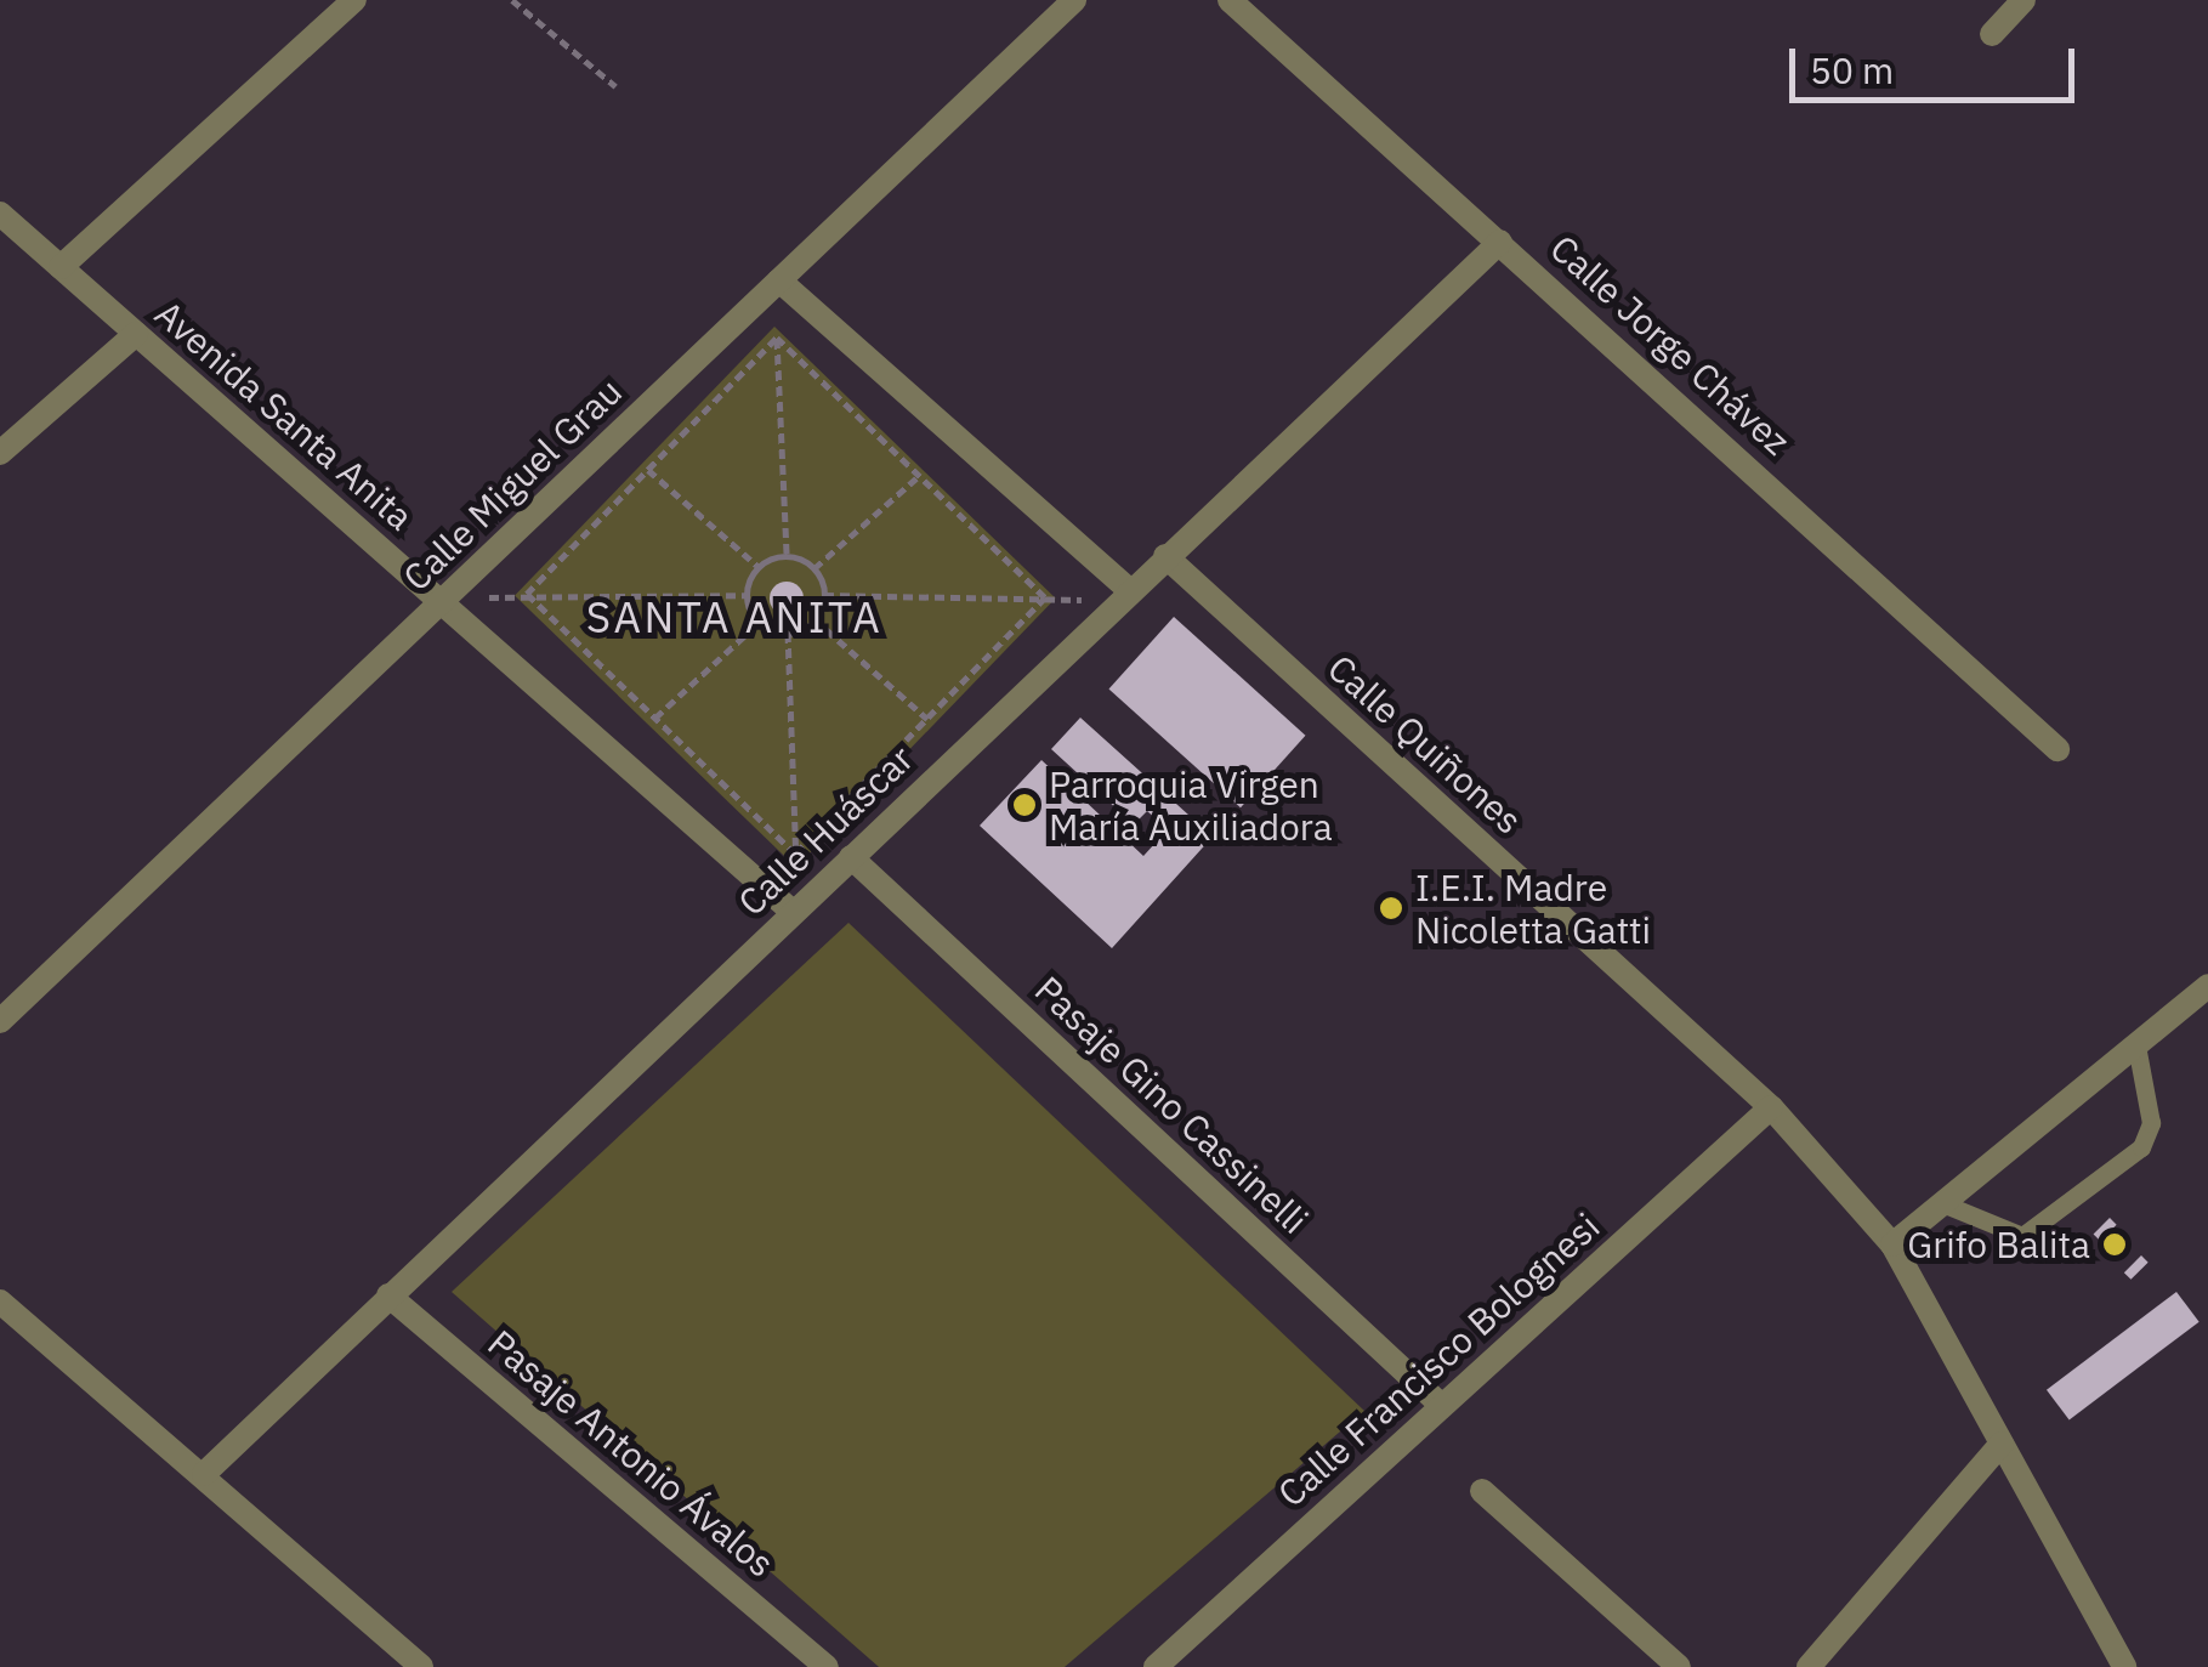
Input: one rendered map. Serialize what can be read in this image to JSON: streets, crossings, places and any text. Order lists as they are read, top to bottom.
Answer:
{
  "streets": {
    "street": [
      "Calle Jorge Chávez",
      "Avenida Santa Anita",
      "Calle Miguel Grau",
      "Calle Quiñones",
      "Calle Huáscar",
      "Pasaje Gino Cassinelli",
      "Calle Francisco Bolognesi",
      "Pasaje Antonio Ávalos"
    ]
  },
  "crossings": [
    ["Calle Jorge Chávez", "Calle Huáscar"],
    ["Avenida Santa Anita", "Calle Miguel Grau"],
    ["Avenida Santa Anita", "Calle Huáscar"],
    ["Calle Quiñones", "Calle Huáscar"],
    ["Calle Quiñones", "Calle Francisco Bolognesi"],
    ["Calle Huáscar", "Pasaje Gino Cassinelli"],
    ["Calle Huáscar", "Pasaje Antonio Ávalos"],
    ["Pasaje Gino Cassinelli", "Calle Francisco Bolognesi"]
  ],
  "districts": ["SANTA ANITA"],
  "places": ["Parroquia Virgen María Auxiliadora", "I.E.I. Madre Nicoletta Gatti", "Grifo Balita"],
  "scale_bar": "50 m"
}
